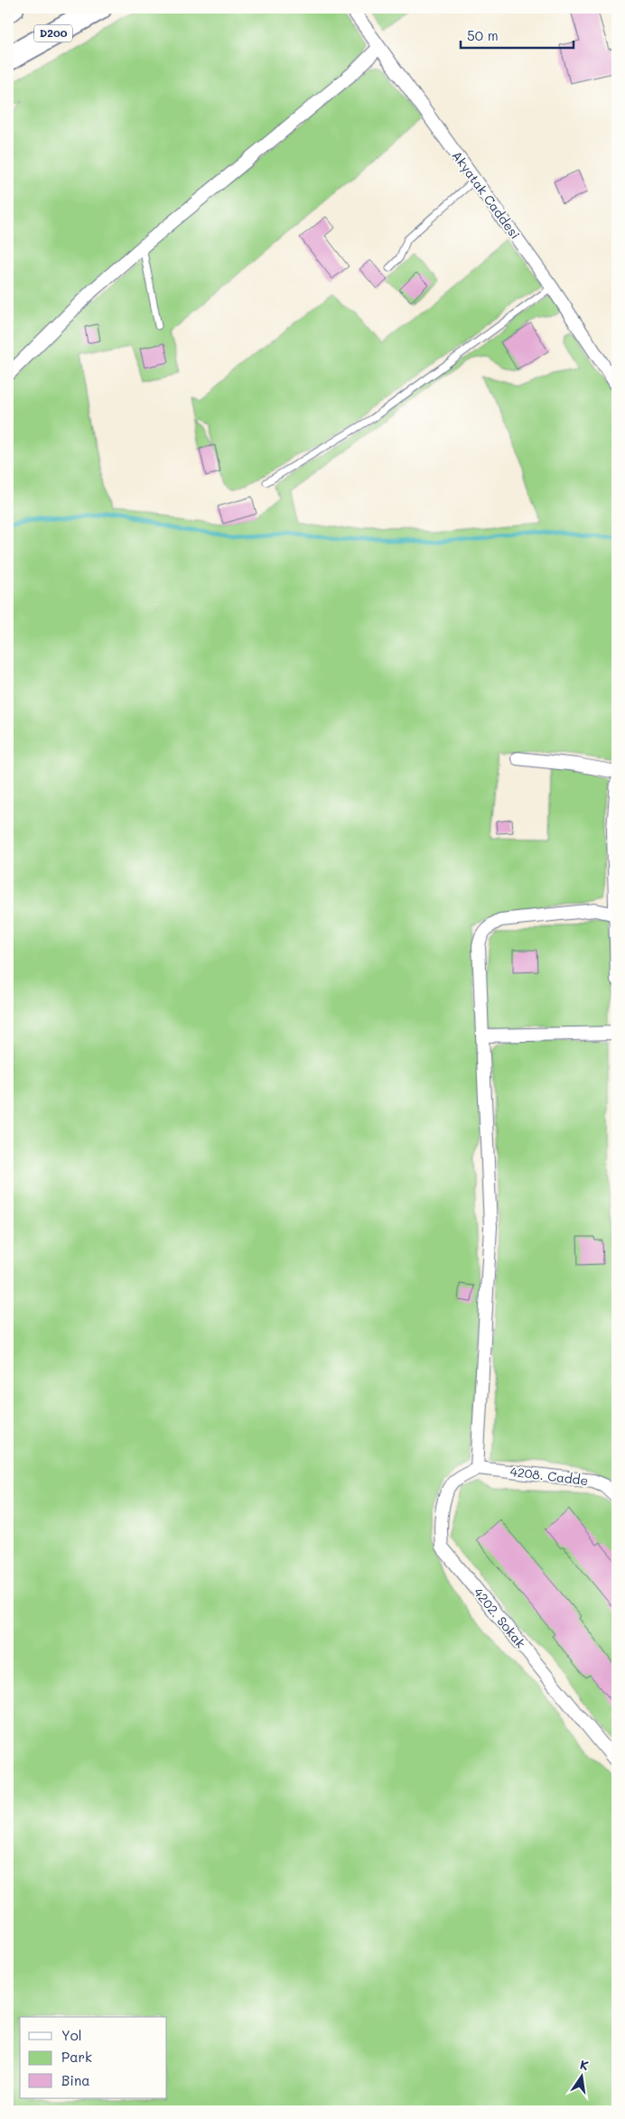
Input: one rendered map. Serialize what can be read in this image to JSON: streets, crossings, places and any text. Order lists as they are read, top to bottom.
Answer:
{
  "streets": {
    "highway": ["D200"],
    "street": ["Akyatak Caddesi", "4208. Cadde", "4202. Sokak"]
  },
  "crossings": [
    ["4208. Cadde", "4202. Sokak"]
  ],
  "legend": ["Yol", "Park", "Bina"],
  "scale_bar": "50 m",
  "north": "top"
}
